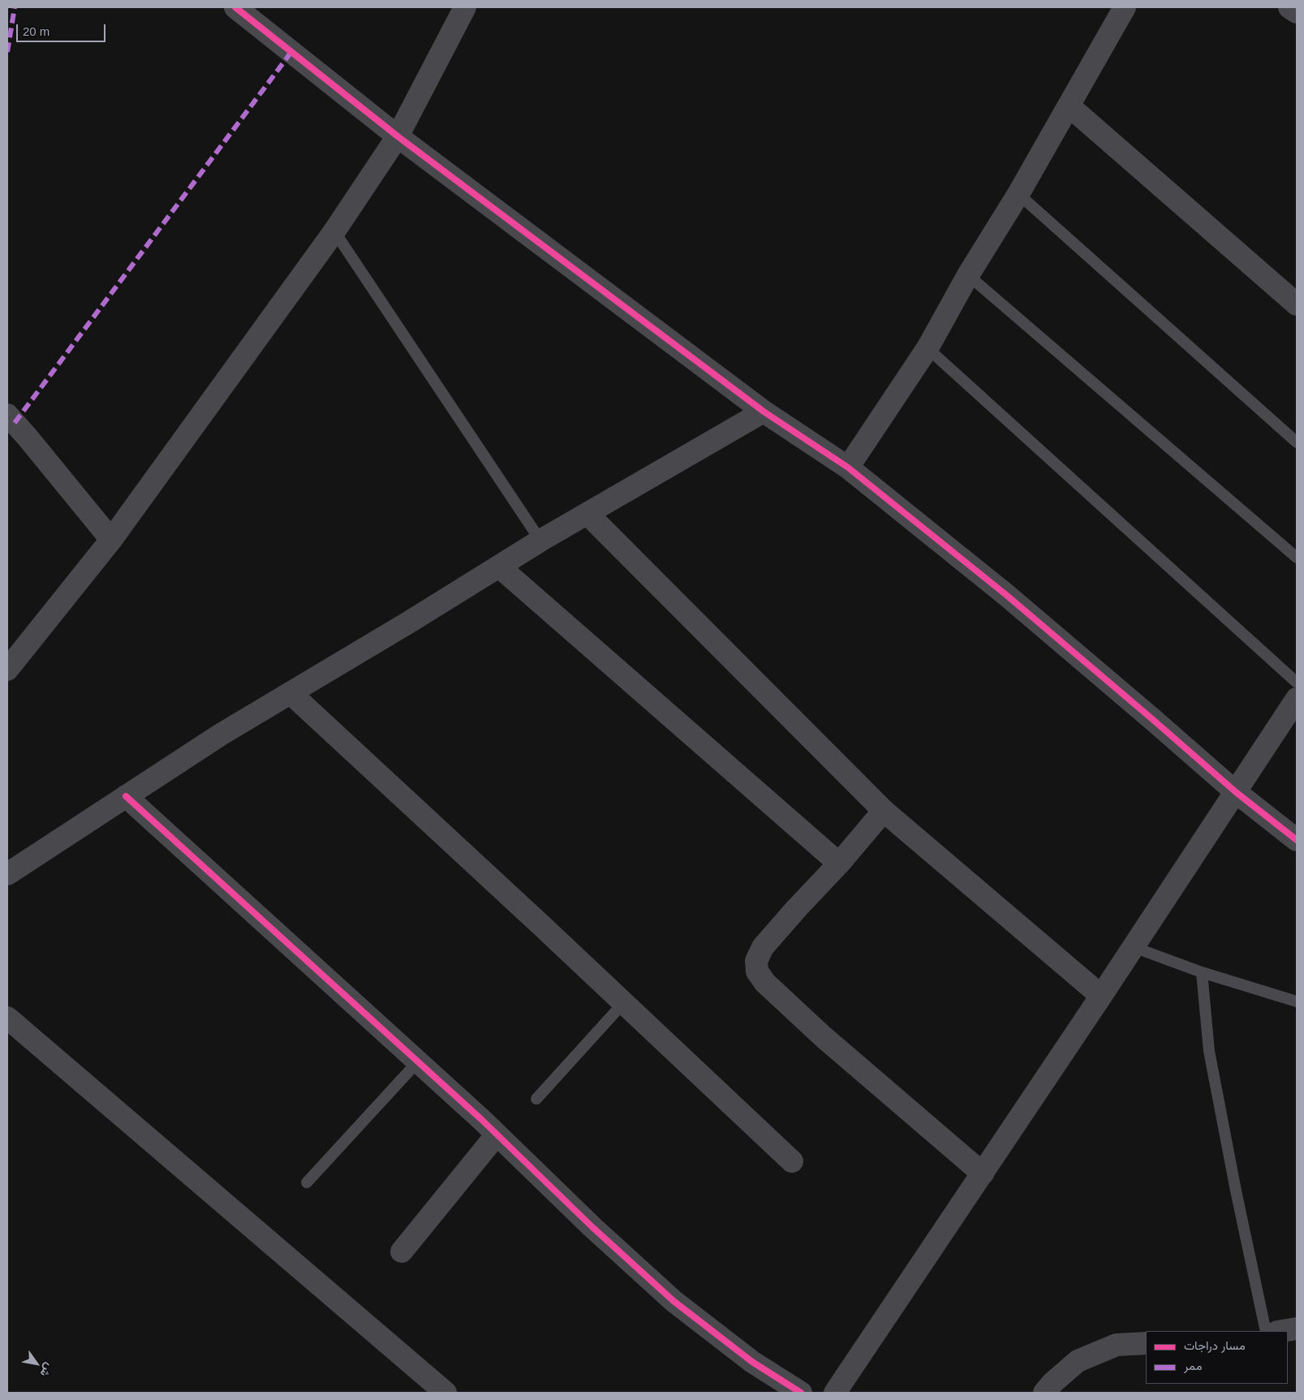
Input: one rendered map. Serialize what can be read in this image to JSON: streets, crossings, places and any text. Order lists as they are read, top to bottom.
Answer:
{
  "legend": ["مسار دراجات", "ممر"],
  "scale_bar": "20 m",
  "north": "bottom right"
}
